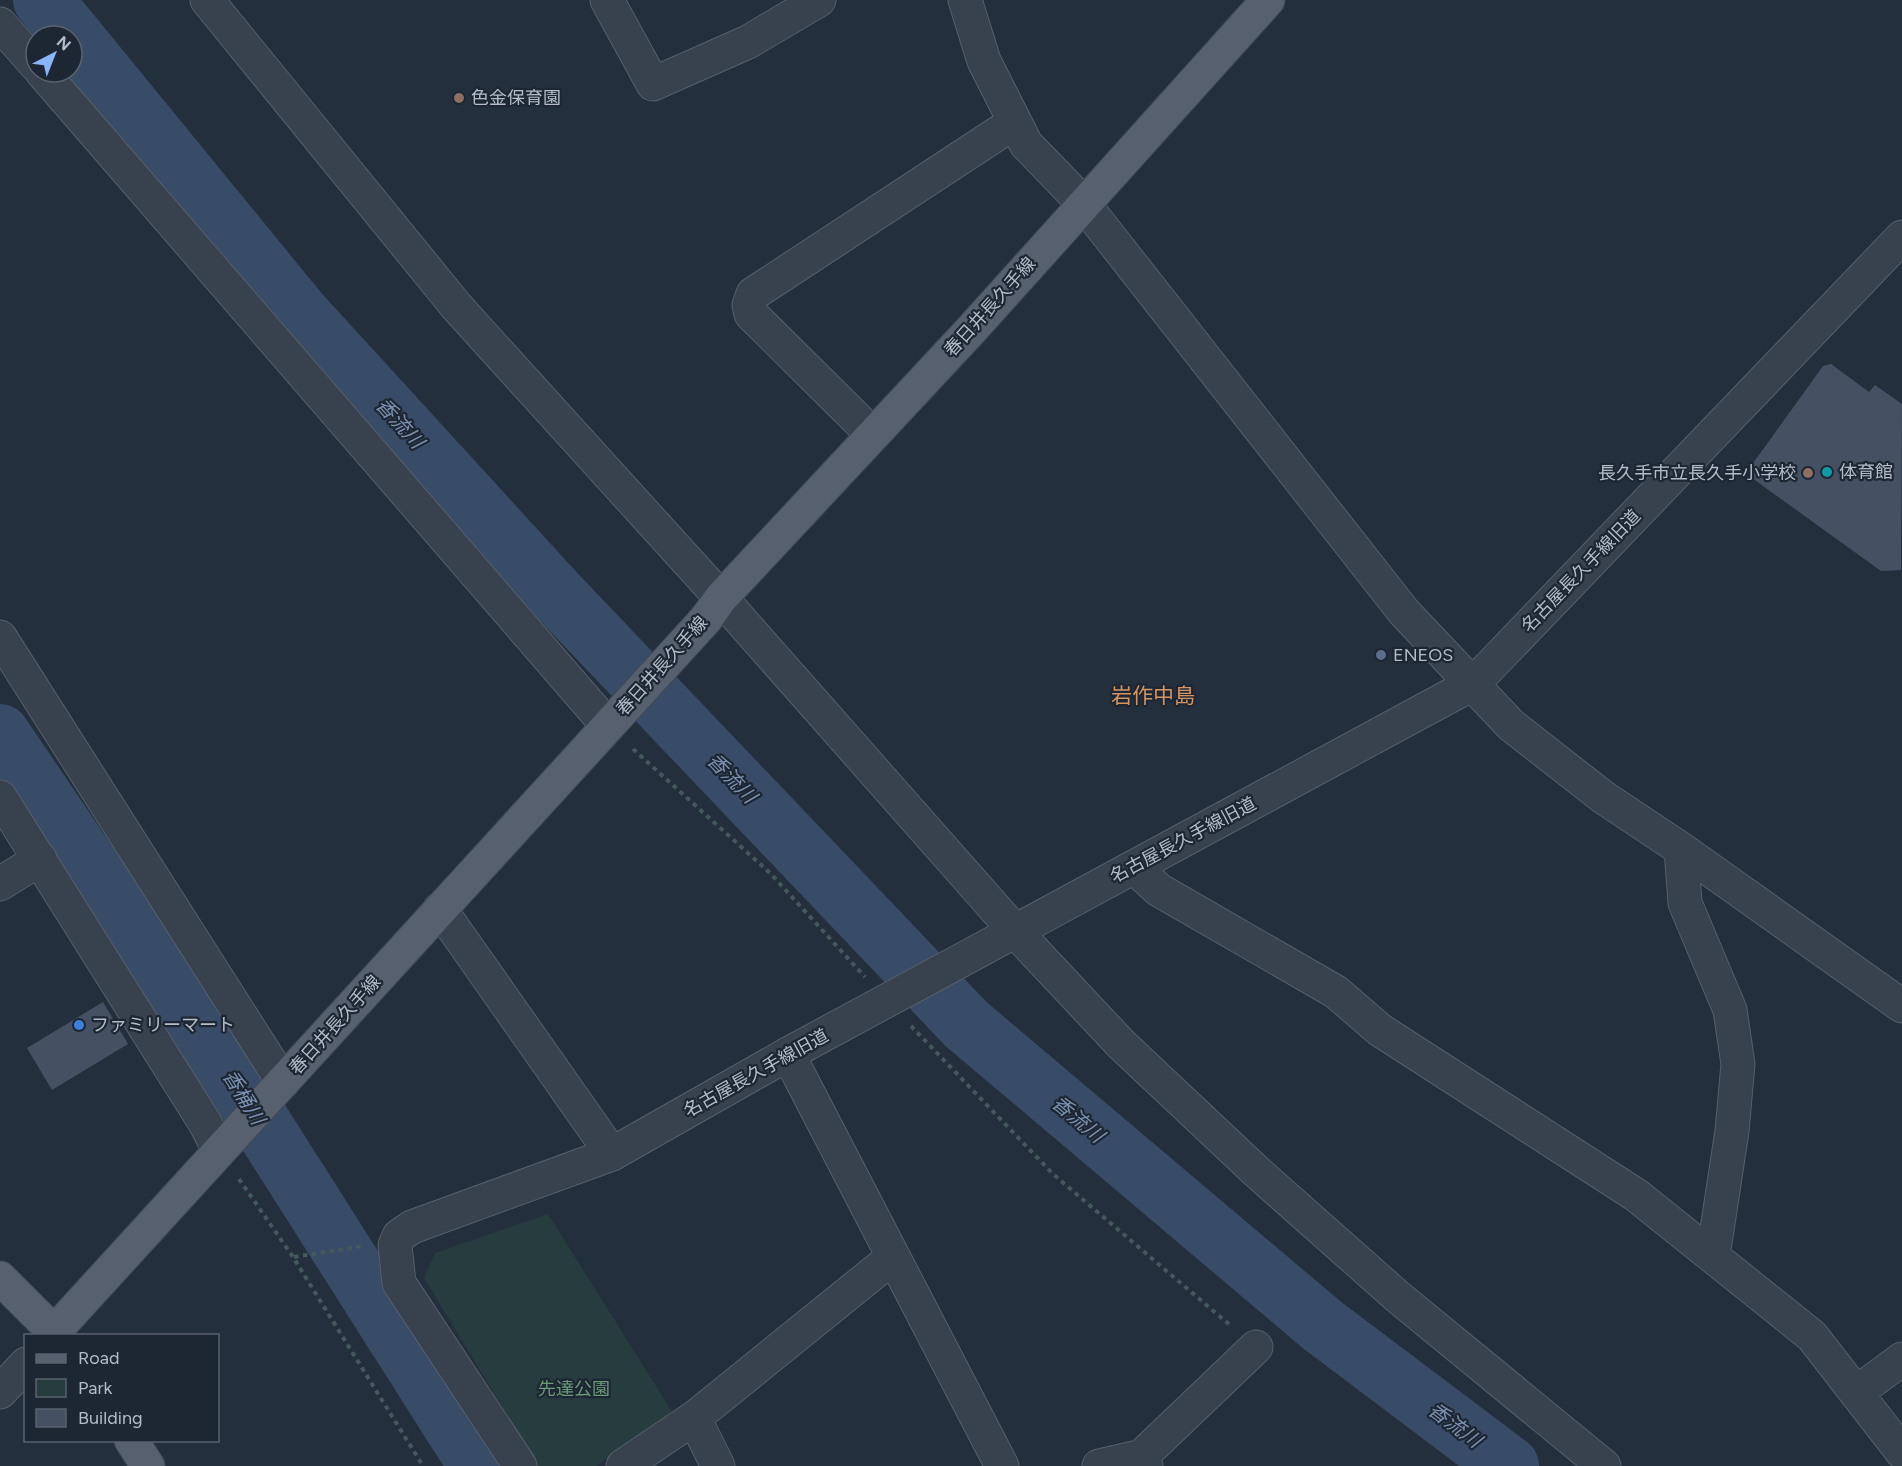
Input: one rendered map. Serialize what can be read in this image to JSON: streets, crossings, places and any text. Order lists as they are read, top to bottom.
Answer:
{
  "streets": {
    "main road": ["春日井長久手線"],
    "street": ["名古屋長久手線旧道"]
  },
  "districts": ["岩作中島"],
  "water": ["香流川", "香桶川"],
  "parks": ["先達公園"],
  "places": [
    "色金保育園",
    "体育館",
    "長久手市立長久手小学校",
    "ENEOS",
    "ファミリーマート"
  ],
  "legend": ["Road", "Park", "Building"],
  "north": "top right"
}
